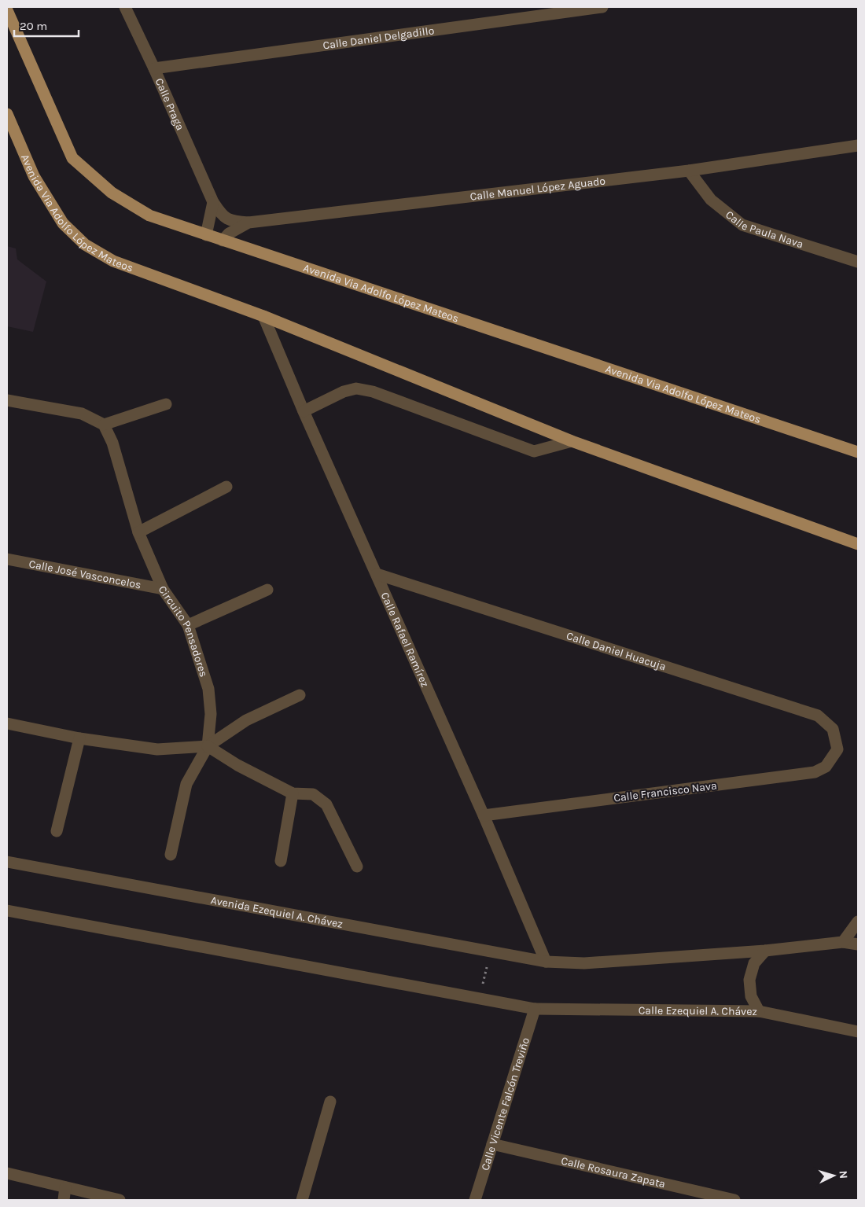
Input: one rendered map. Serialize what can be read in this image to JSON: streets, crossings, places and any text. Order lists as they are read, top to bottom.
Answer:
{
  "streets": {
    "main road": ["Avenida Via Adolfo López Mateos"],
    "street": [
      "Calle Daniel Delgadillo",
      "Calle Praga",
      "Calle Manuel López Aguado",
      "Calle Paula Nava",
      "Calle José Vasconcelos",
      "Circuito Pensadores",
      "Calle Rafael Ramírez",
      "Calle Daniel Huacuja",
      "Calle Francisco Nava",
      "Avenida Ezequiel A. Chávez",
      "Calle Ezequiel A. Chávez",
      "Calle Vicente Falcón Treviño",
      "Calle Rosaura Zapata"
    ]
  },
  "crossings": [
    ["Calle Daniel Delgadillo", "Calle Praga"],
    ["Calle Praga", "Calle Manuel López Aguado"],
    ["Calle Manuel López Aguado", "Avenida Via Adolfo López Mateos"],
    ["Calle Manuel López Aguado", "Calle Paula Nava"],
    ["Avenida Via Adolfo López Mateos", "Calle Rafael Ramírez"],
    ["Calle José Vasconcelos", "Circuito Pensadores"],
    ["Calle Rafael Ramírez", "Calle Daniel Huacuja"],
    ["Calle Rafael Ramírez", "Calle Francisco Nava"],
    ["Calle Rafael Ramírez", "Avenida Ezequiel A. Chávez"],
    ["Calle Daniel Huacuja", "Calle Francisco Nava"],
    ["Calle Ezequiel A. Chávez", "Calle Vicente Falcón Treviño"],
    ["Calle Vicente Falcón Treviño", "Calle Rosaura Zapata"]
  ],
  "scale_bar": "20 m",
  "north": "right"
}
